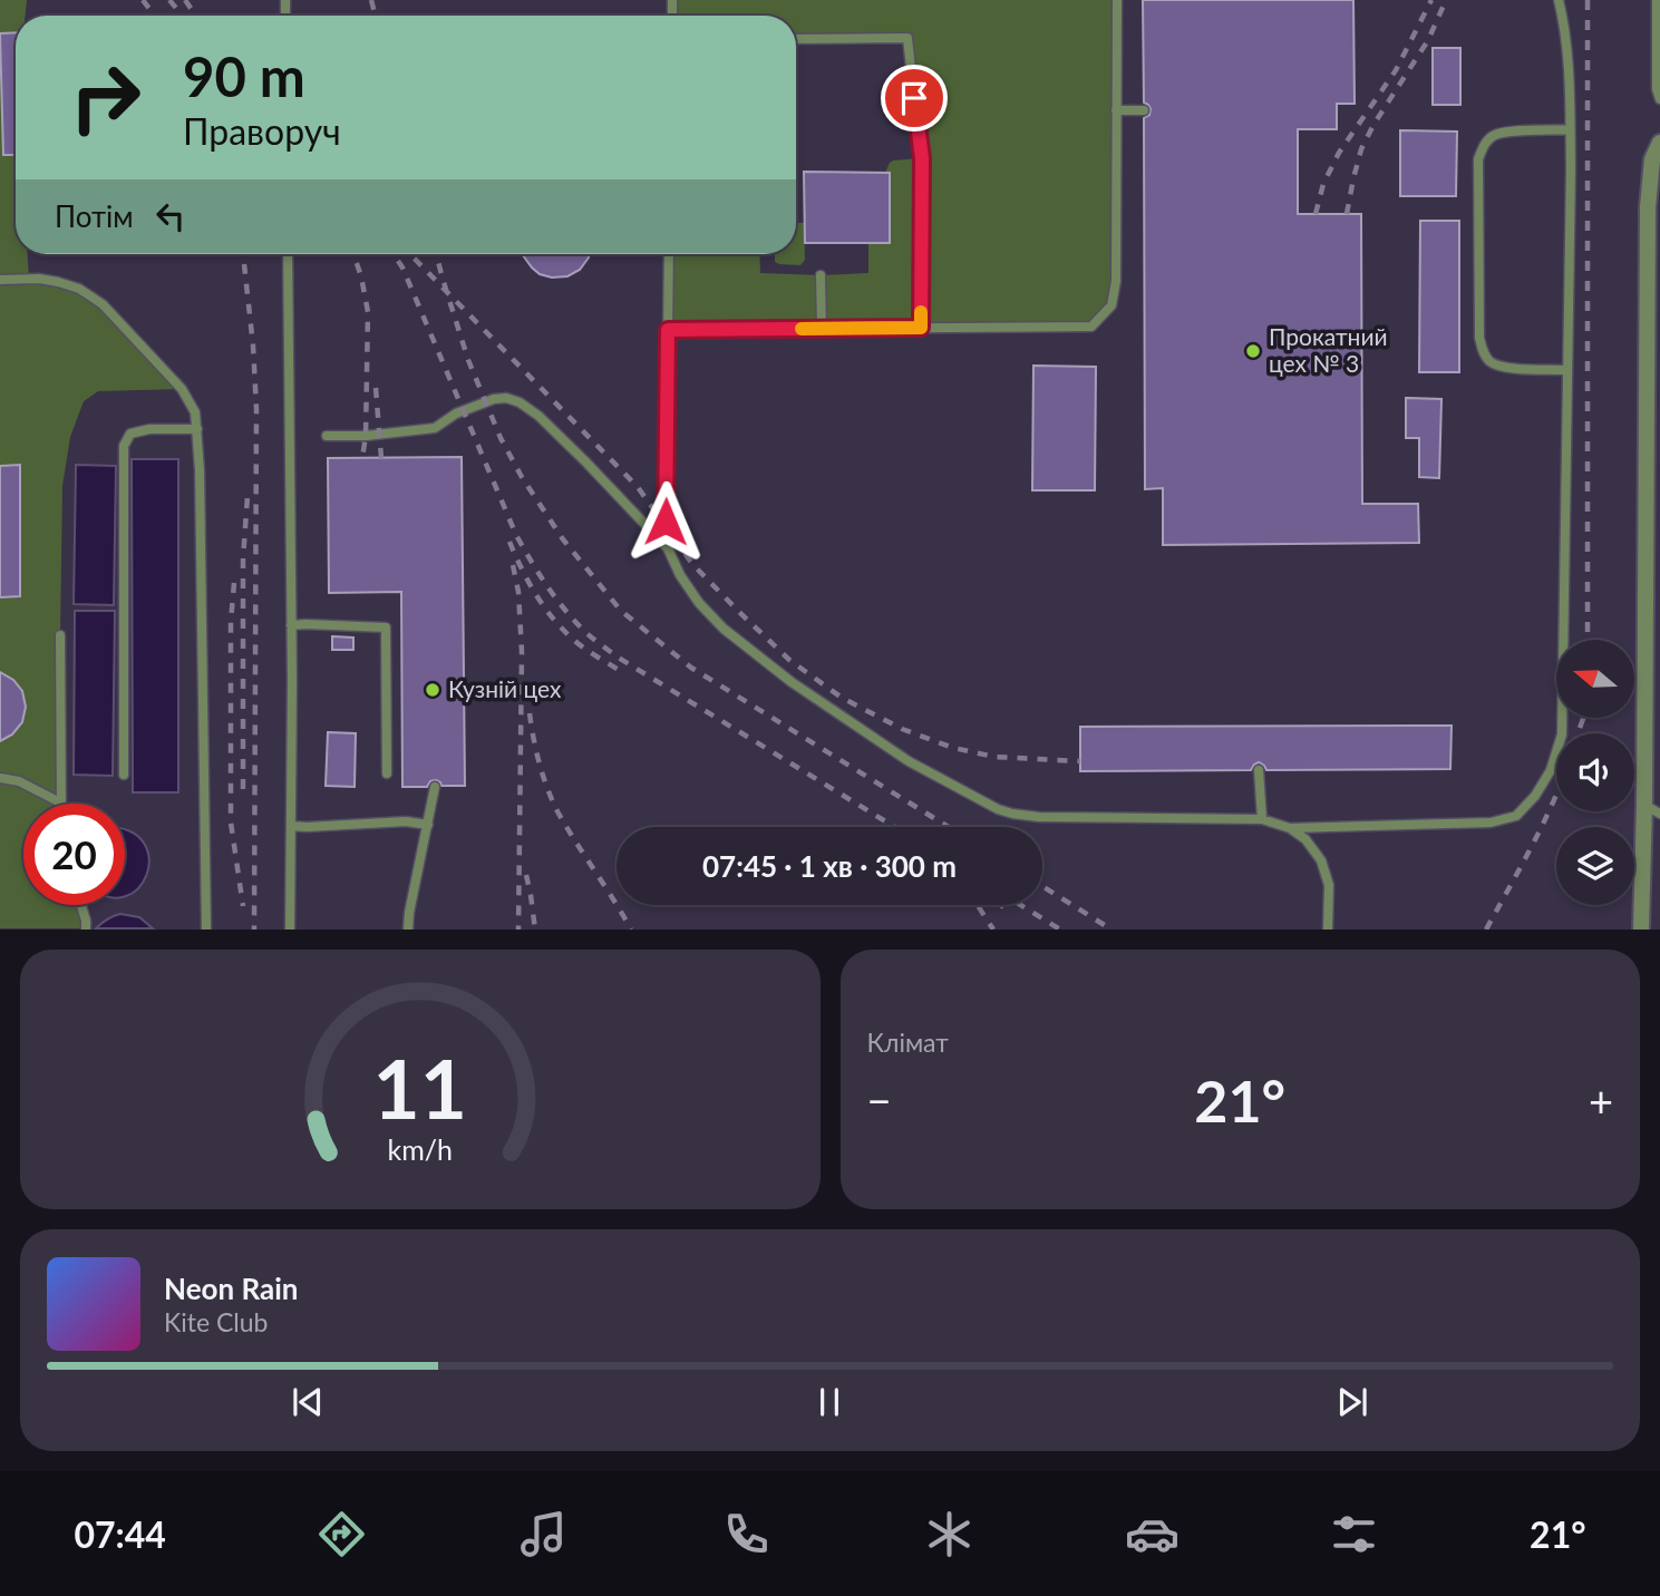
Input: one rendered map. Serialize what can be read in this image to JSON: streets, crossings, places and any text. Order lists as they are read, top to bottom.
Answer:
{
  "places": ["Прокатний цех № 3", "Кузній цех"],
  "north": "left",
  "page": {
    "turn": ["90 m", "Праворуч"],
    "then": "Потім",
    "limit": "20",
    "trip": "07:45 · 1 хв · 300 m",
    "tile": "Клімат",
    "heat": ["−", "21°", "+"],
    "song": ["Neon Rain", "Kite Club"],
    "tabs": ["07:44", "21°"],
    "gauge": ["11", "km/h"]
  }
}
